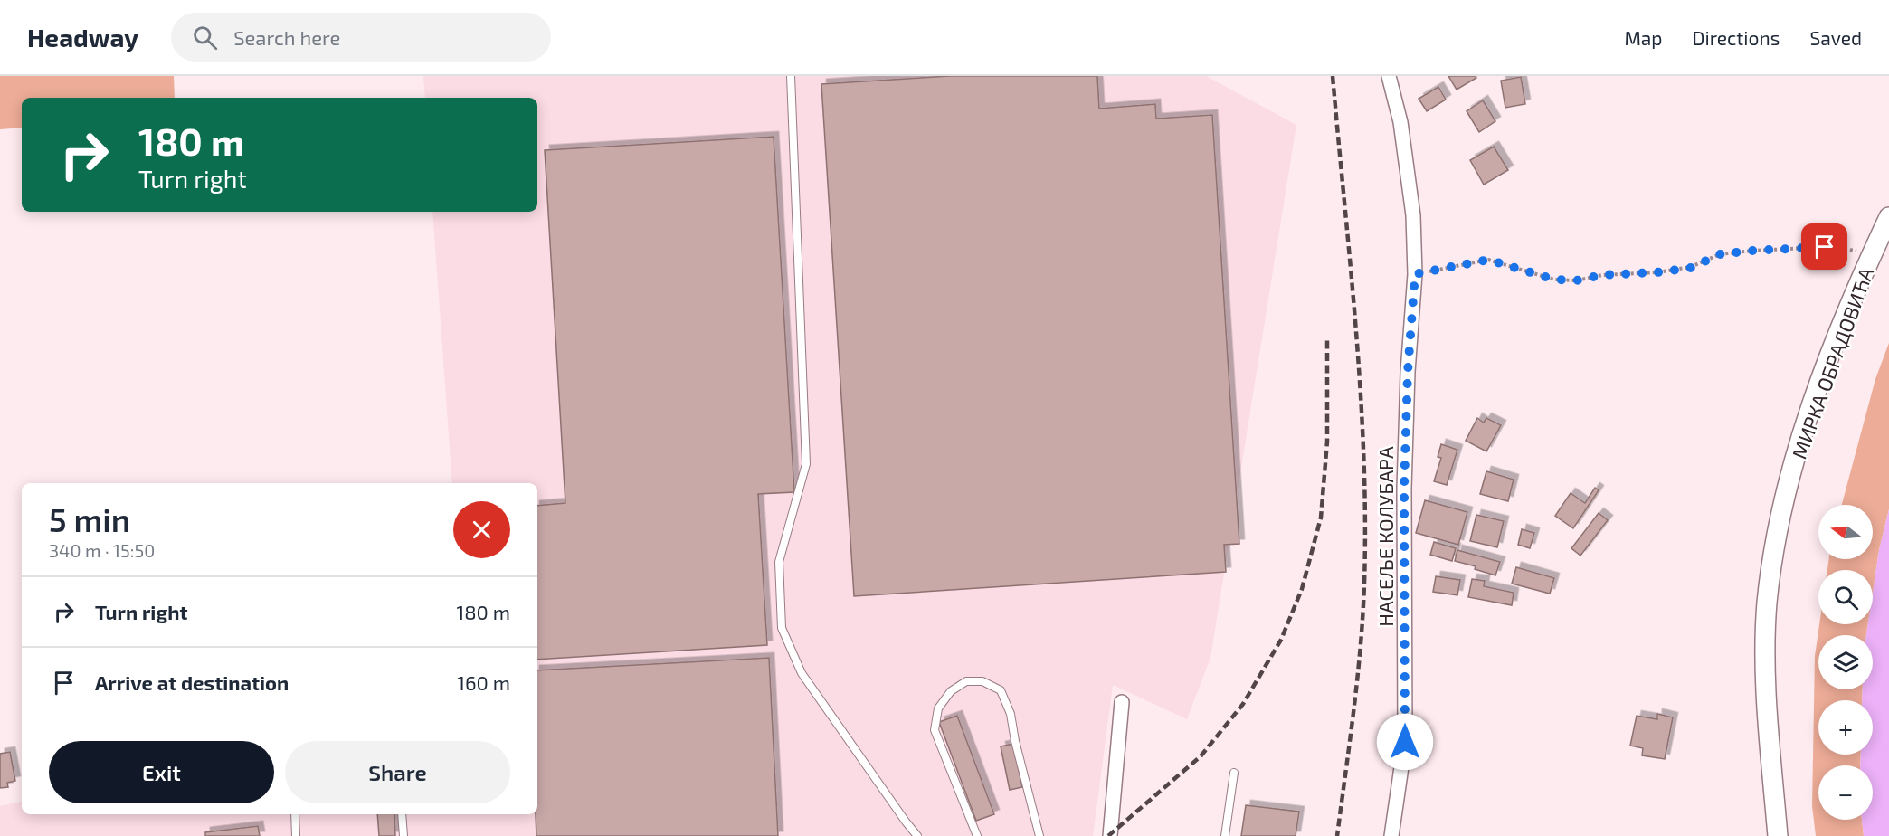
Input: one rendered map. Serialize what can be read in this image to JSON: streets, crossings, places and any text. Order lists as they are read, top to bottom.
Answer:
{
  "streets": {
    "street": ["МИРКА ОБРАДОВИЋА", "НАСЕЉЕ КОЛУБАРА"]
  },
  "north": "left",
  "page": {
    "header": "Headway",
    "search": "Search here",
    "nav": ["Map", "Directions", "Saved"],
    "turn": ["180 m", "Turn right"],
    "heading": ["5 min", "340 m · 15:50"],
    "map_buttons": ["+", "−"],
    "list": [
      {
        "name": "Turn right",
        "value": "180 m"
      },
      {
        "name": "Arrive at destination",
        "value": "160 m"
      }
    ],
    "buttons": ["Exit", "Share"]
  }
}
